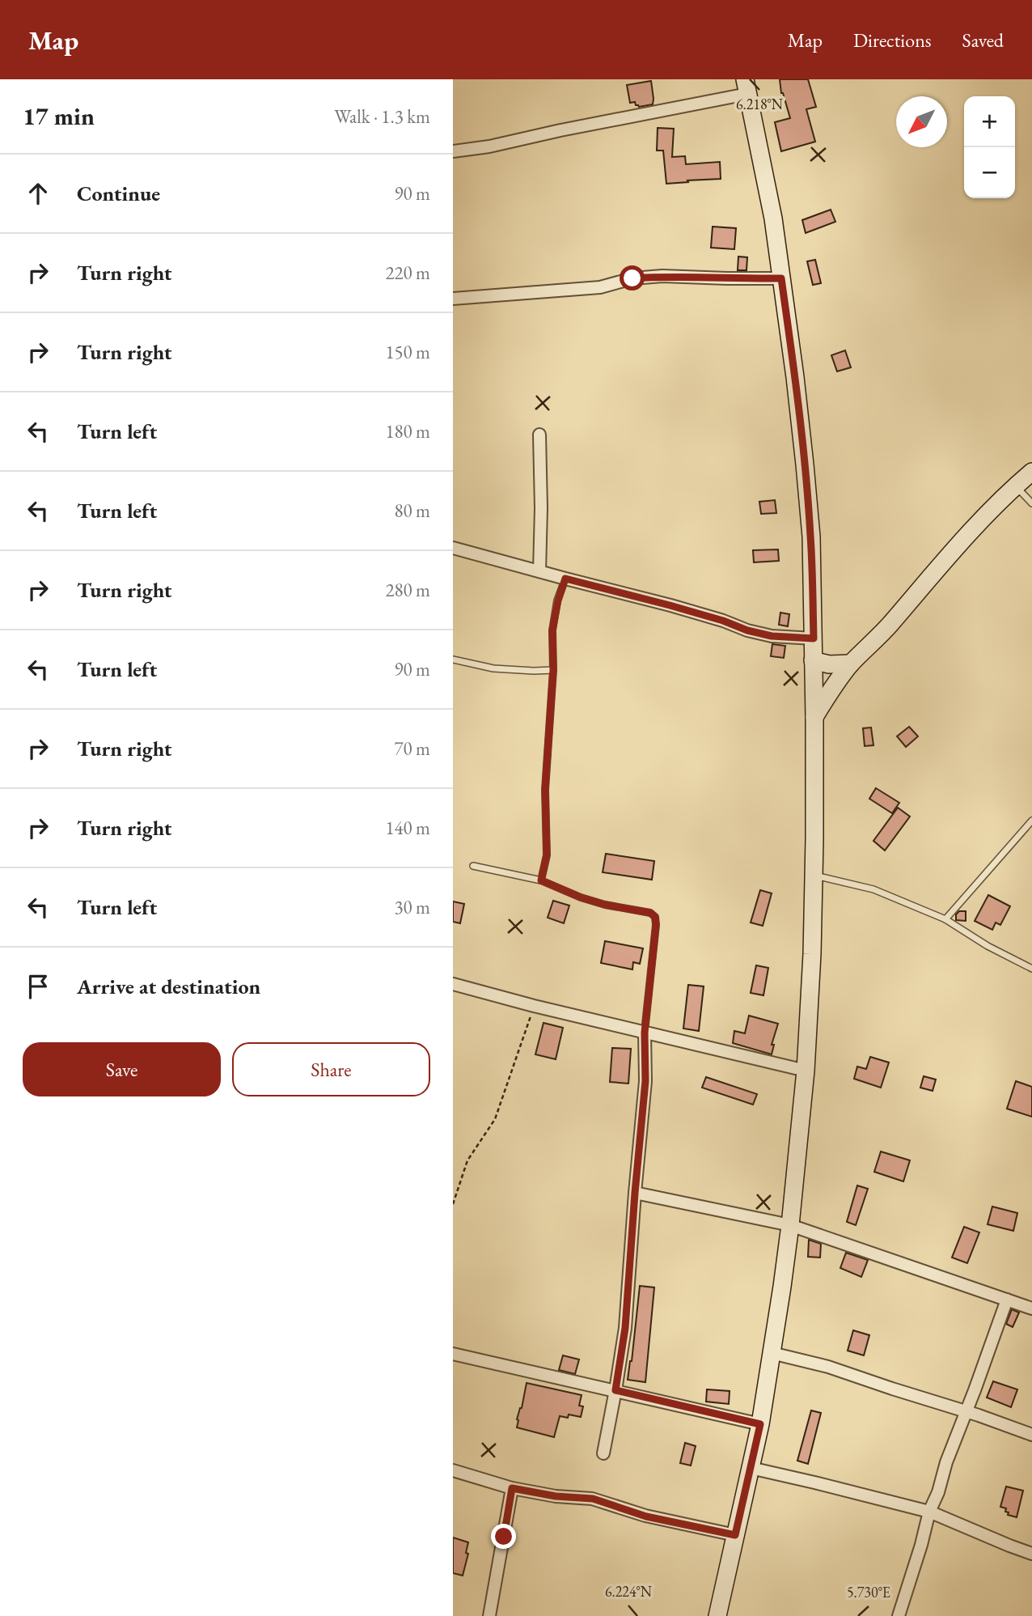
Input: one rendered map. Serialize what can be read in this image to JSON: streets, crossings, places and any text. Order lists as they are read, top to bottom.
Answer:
{
  "north": "bottom left",
  "page": {
    "header": "Map",
    "nav": ["Map", "Directions", "Saved"],
    "heading": ["17 min", "Walk · 1.3 km"],
    "map_buttons": ["+", "−"],
    "list": [
      ["Continue", "90 m"],
      ["Turn right", "220 m"],
      ["Turn right", "150 m"],
      ["Turn left", "180 m"],
      ["Turn left", "80 m"],
      ["Turn right", "280 m"],
      ["Turn left", "90 m"],
      ["Turn right", "70 m"],
      ["Turn right", "140 m"],
      ["Turn left", "30 m"],
      "Arrive at destination"
    ],
    "buttons": ["Save", "Share"]
  },
  "coordinates": ["6.218°N", "6.224°N", "5.730°E"]
}
